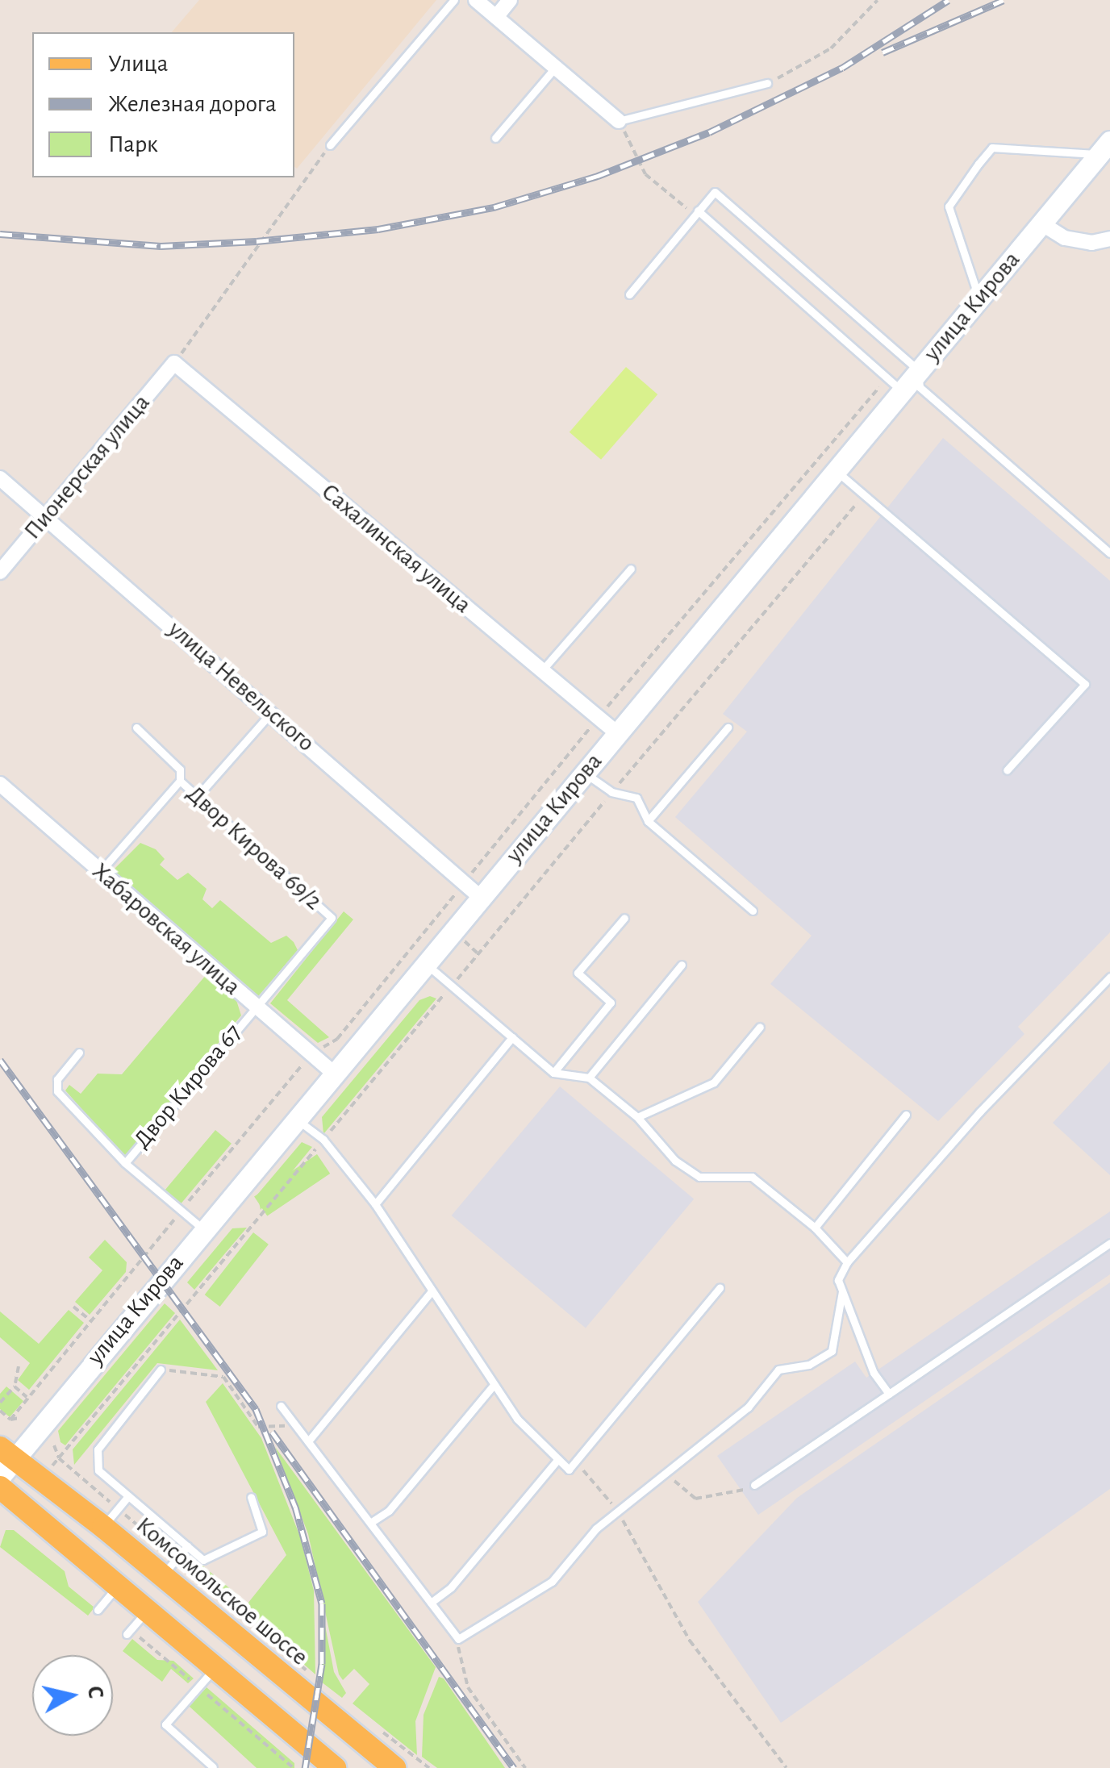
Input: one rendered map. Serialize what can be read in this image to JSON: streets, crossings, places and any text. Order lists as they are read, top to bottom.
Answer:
{
  "streets": {
    "main road": ["улица Кирова", "Комсомольское шоссе"],
    "street": [
      "Пионерская улица",
      "Сахалинская улица",
      "улица Невельского",
      "Хабаровская улица"
    ],
    "lane": ["Двор Кирова 69/2", "Двор Кирова 67"]
  },
  "crossings": [
    ["улица Кирова", "Сахалинская улица"],
    ["улица Кирова", "улица Невельского"],
    ["улица Кирова", "Хабаровская улица"],
    ["улица Кирова", "Двор Кирова 67"],
    ["улица Кирова", "Комсомольское шоссе"],
    ["Пионерская улица", "Сахалинская улица"],
    ["Пионерская улица", "улица Невельского"],
    ["Двор Кирова 69/2", "Хабаровская улица"],
    ["Двор Кирова 69/2", "Двор Кирова 67"],
    ["Хабаровская улица", "Двор Кирова 67"]
  ],
  "legend": ["Улица", "Железная дорога", "Парк"],
  "north": "right"
}
